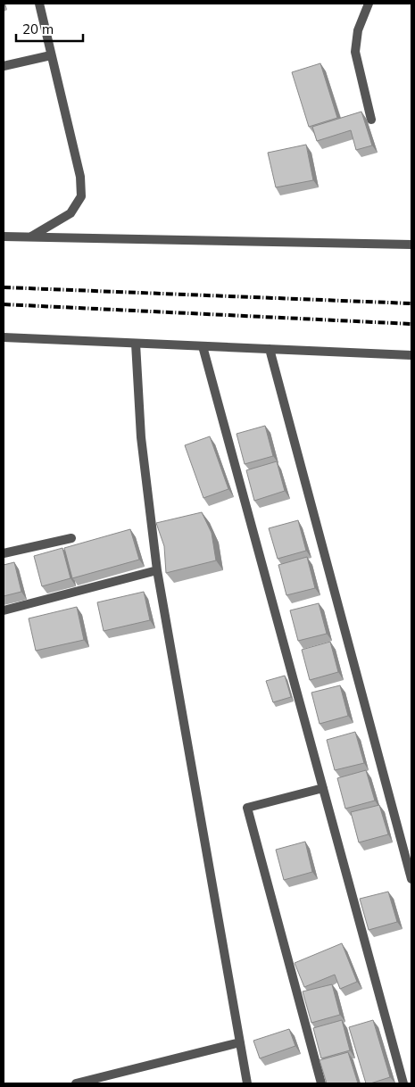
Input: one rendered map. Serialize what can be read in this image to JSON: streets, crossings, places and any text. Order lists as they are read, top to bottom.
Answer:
{
  "scale_bar": "20 m"
}
